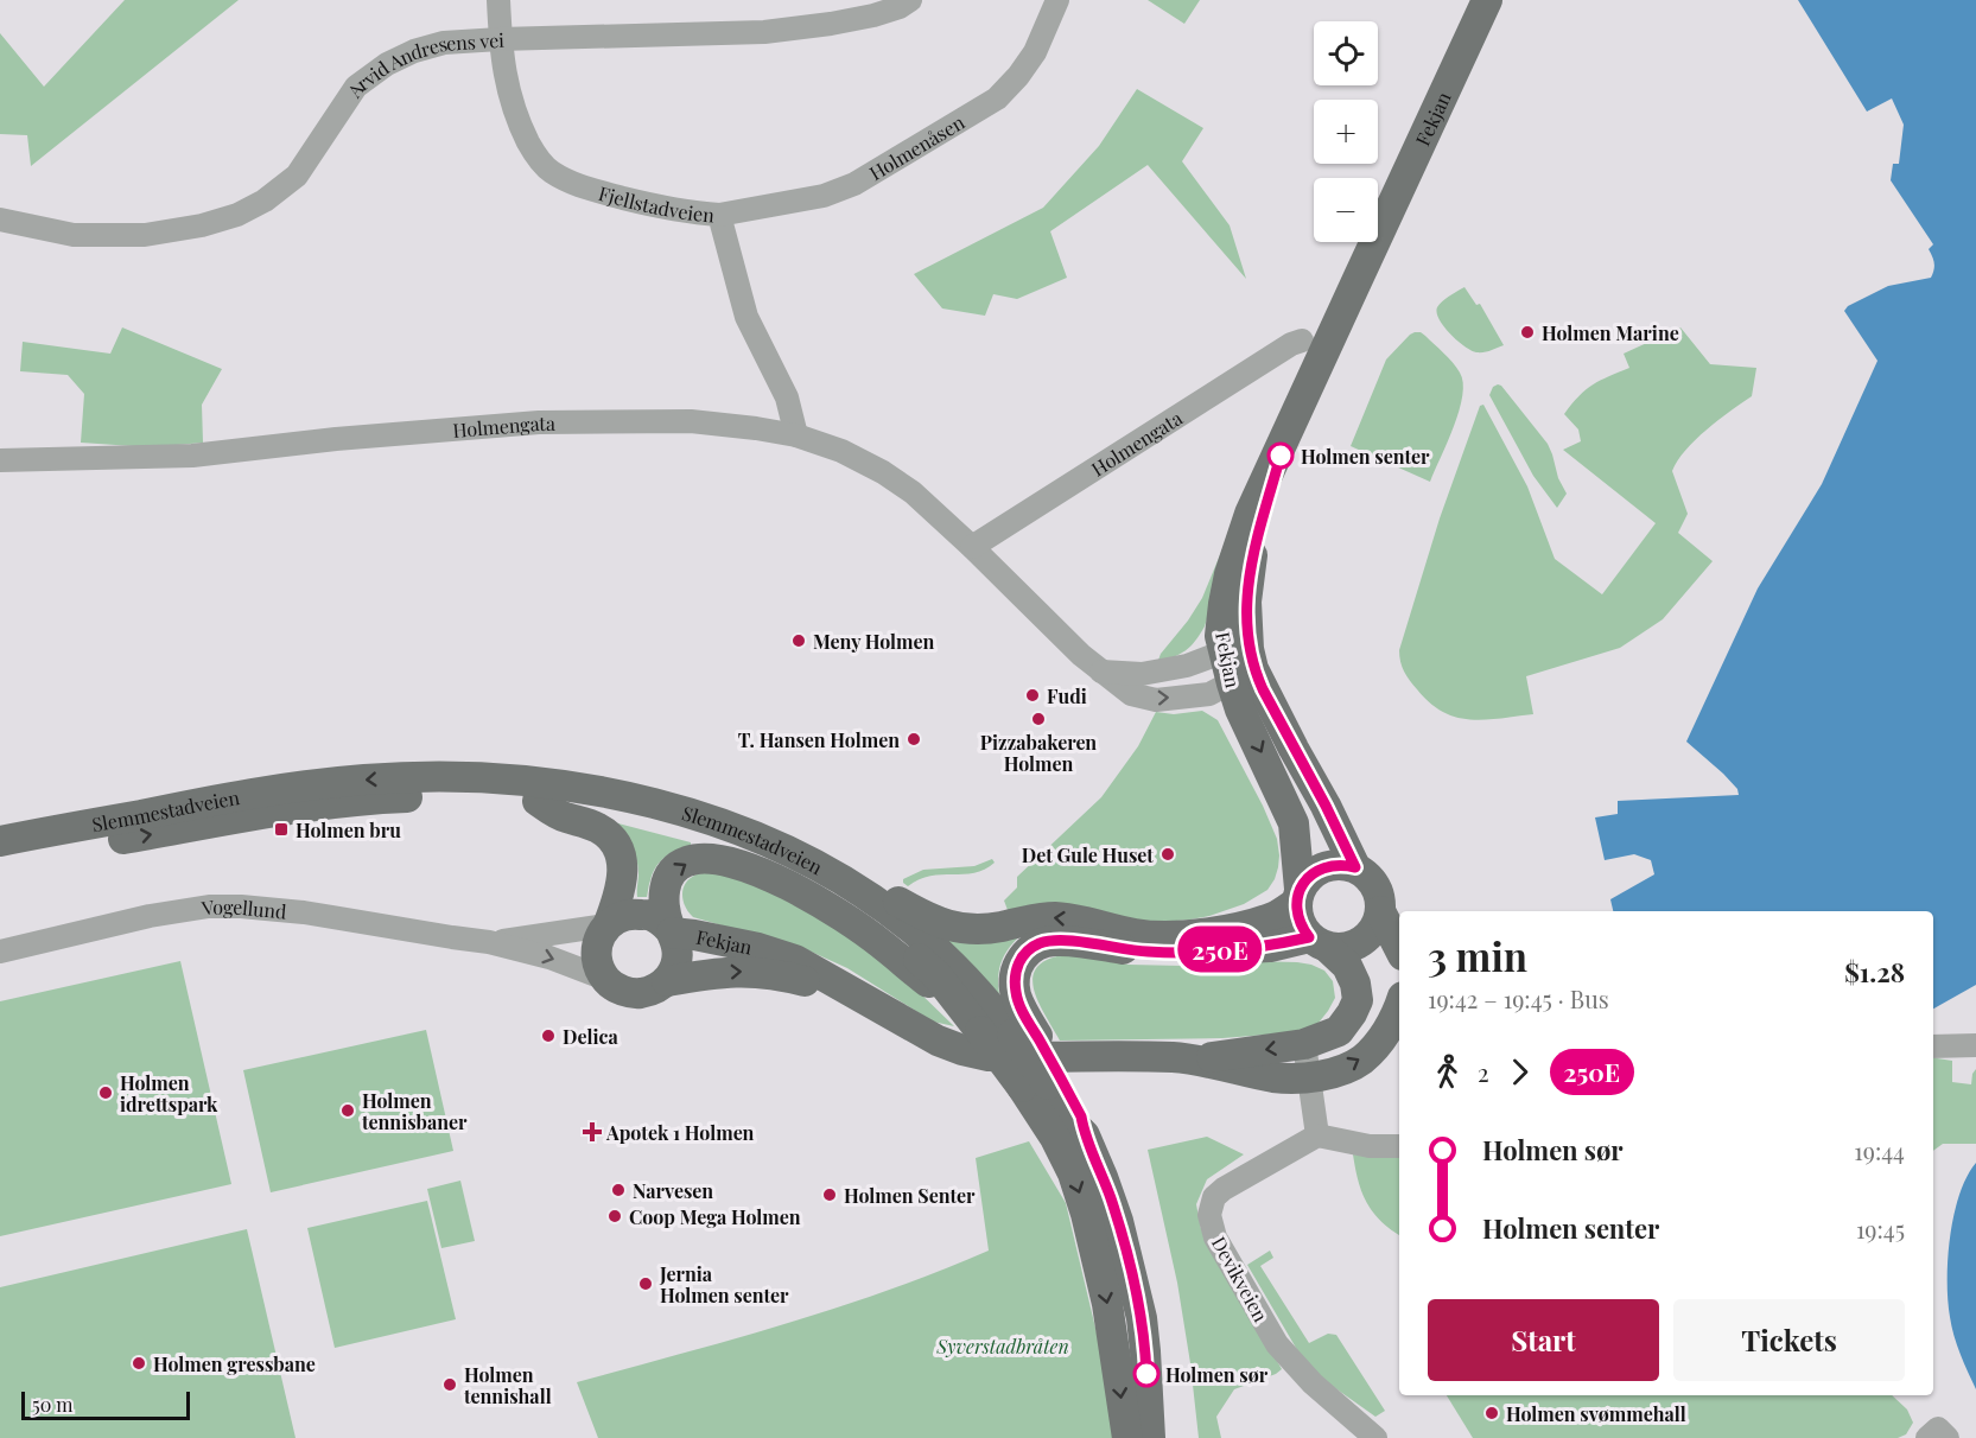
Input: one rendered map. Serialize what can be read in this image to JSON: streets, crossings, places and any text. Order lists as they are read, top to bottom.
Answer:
{
  "streets": {
    "main road": ["Fekjan", "Slemmestadveien"],
    "street": [
      "Arvid Andresens vei",
      "Holmenåsen",
      "Fjellstadveien",
      "Holmengata",
      "Vogellund",
      "Devikveien"
    ]
  },
  "crossings": [
    ["Arvid Andresens vei", "Fjellstadveien"],
    ["Fekjan", "Holmengata"],
    ["Fekjan", "Vogellund"],
    ["Holmenåsen", "Fjellstadveien"],
    ["Fjellstadveien", "Holmengata"]
  ],
  "parks": ["Syverstadbråten"],
  "places": {
    "other": [
      "Holmen Marine",
      "Holmen senter",
      "Meny Holmen",
      "Fudi",
      "Pizzabakeren Holmen",
      "T. Hansen Holmen",
      "Det Gule Huset",
      "Delica",
      "Holmen idrettspark",
      "Holmen tennisbaner",
      "Narvesen",
      "Holmen Senter",
      "Coop Mega Holmen",
      "Jernia Holmen senter",
      "Holmen gressbane",
      "Holmen sør",
      "Holmen tennishall",
      "Holmen svømmehall"
    ],
    "transit": ["Holmen bru"],
    "health": ["Apotek 1 Holmen"]
  },
  "lines": ["bus line 250E"],
  "scale_bar": "50 m",
  "page": {
    "on_map": "250E",
    "map_buttons": ["+", "−"],
    "heading": ["3 min", "19:42 – 19:45 · Bus", "$1.28"],
    "legs": ["2", "250E"],
    "list": [
      {
        "name": "Holmen sør",
        "value": "19:44"
      },
      {
        "name": "Holmen senter",
        "value": "19:45"
      }
    ],
    "buttons": ["Start", "Tickets"],
    "scale": "50 m"
  }
}
